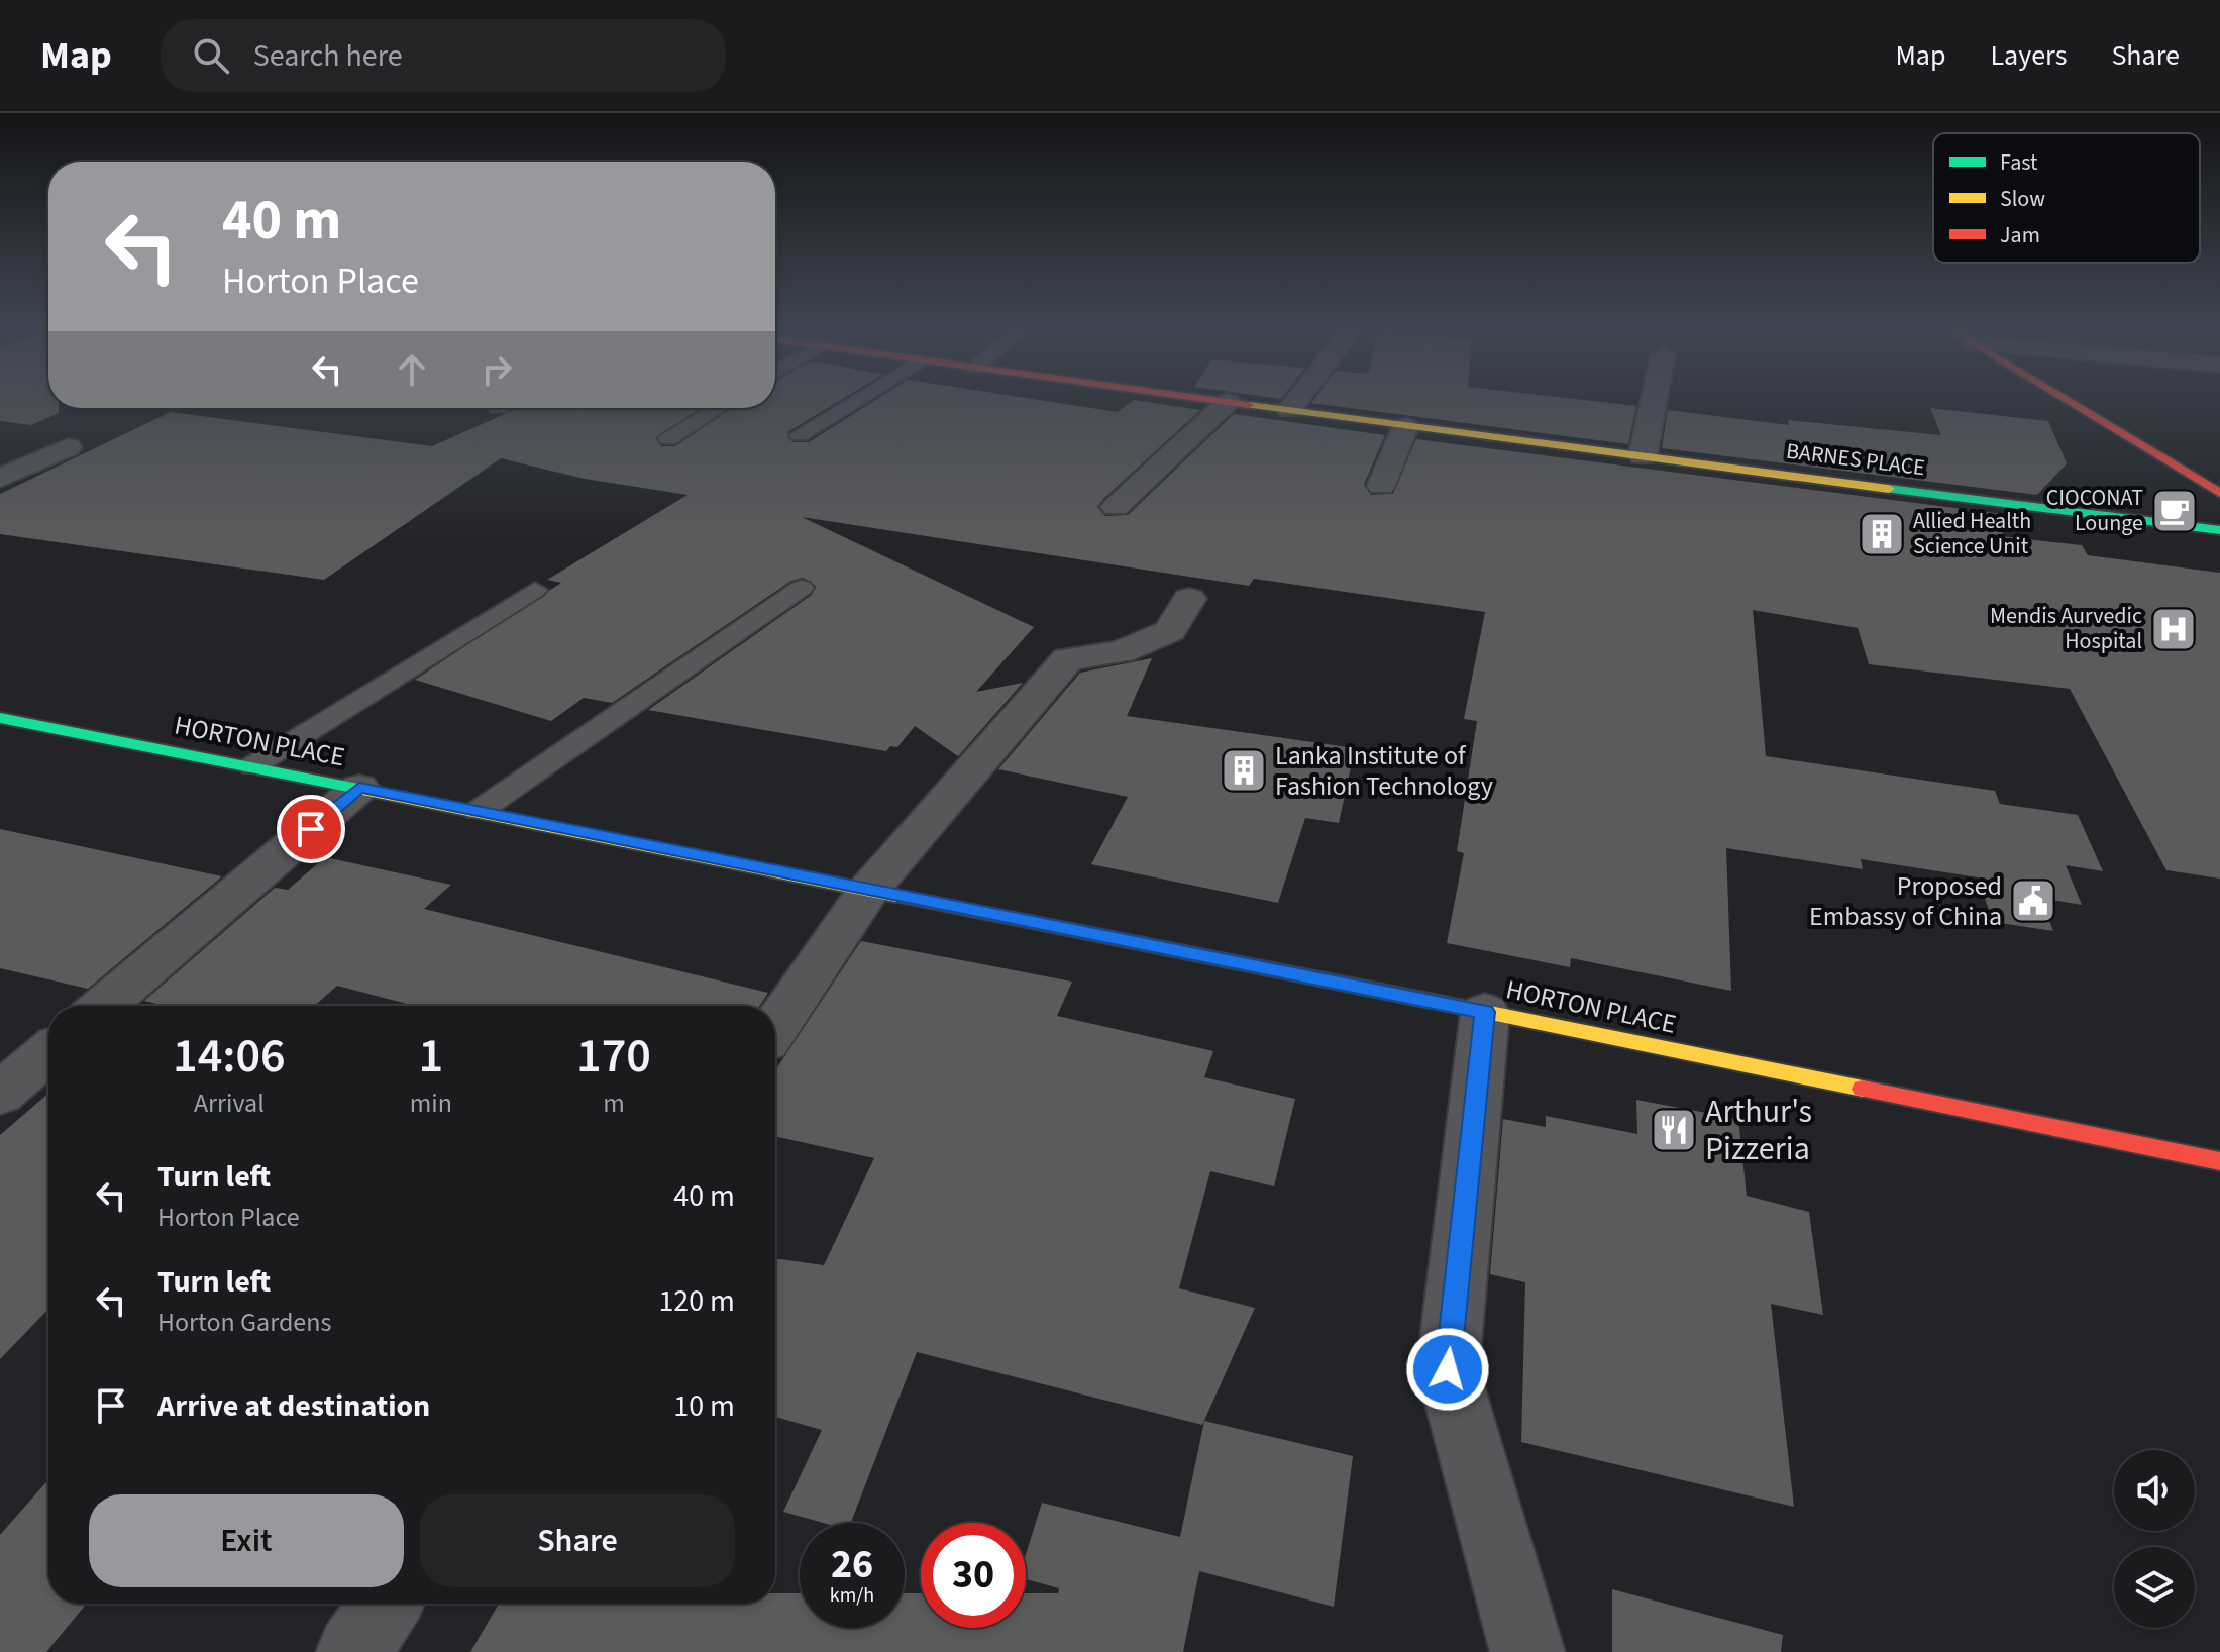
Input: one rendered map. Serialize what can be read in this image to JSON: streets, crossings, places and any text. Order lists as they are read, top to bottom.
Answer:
{
  "streets": {
    "main road": ["BARNES PLACE", "HORTON PLACE"]
  },
  "places": {
    "cafe": ["CIOCONAT Lounge"],
    "building": ["Allied Health Science Unit", "Lanka Institute of Fashion Technology"],
    "hospital": ["Mendis Aurvedic Hospital"],
    "public building": ["Proposed Embassy of China"],
    "restaurant": ["Arthur's Pizzeria"]
  },
  "legend": ["Fast", "Slow", "Jam"],
  "page": {
    "header": "Map",
    "search": "Search here",
    "nav": ["Map", "Layers", "Share"],
    "turn": ["40 m", "Horton Place"],
    "eta": [
      "14:06",
      "Arrival",
      "1",
      "min",
      "170",
      "m"
    ],
    "list": [
      {
        "name": "Turn left",
        "note": "Horton Place",
        "value": "40 m"
      },
      {
        "name": "Turn left",
        "note": "Horton Gardens",
        "value": "120 m"
      },
      {
        "name": "Arrive at destination",
        "value": "10 m"
      }
    ],
    "buttons": ["Exit", "Share"],
    "speed": "26 km/h",
    "limit": "30"
  }
}
